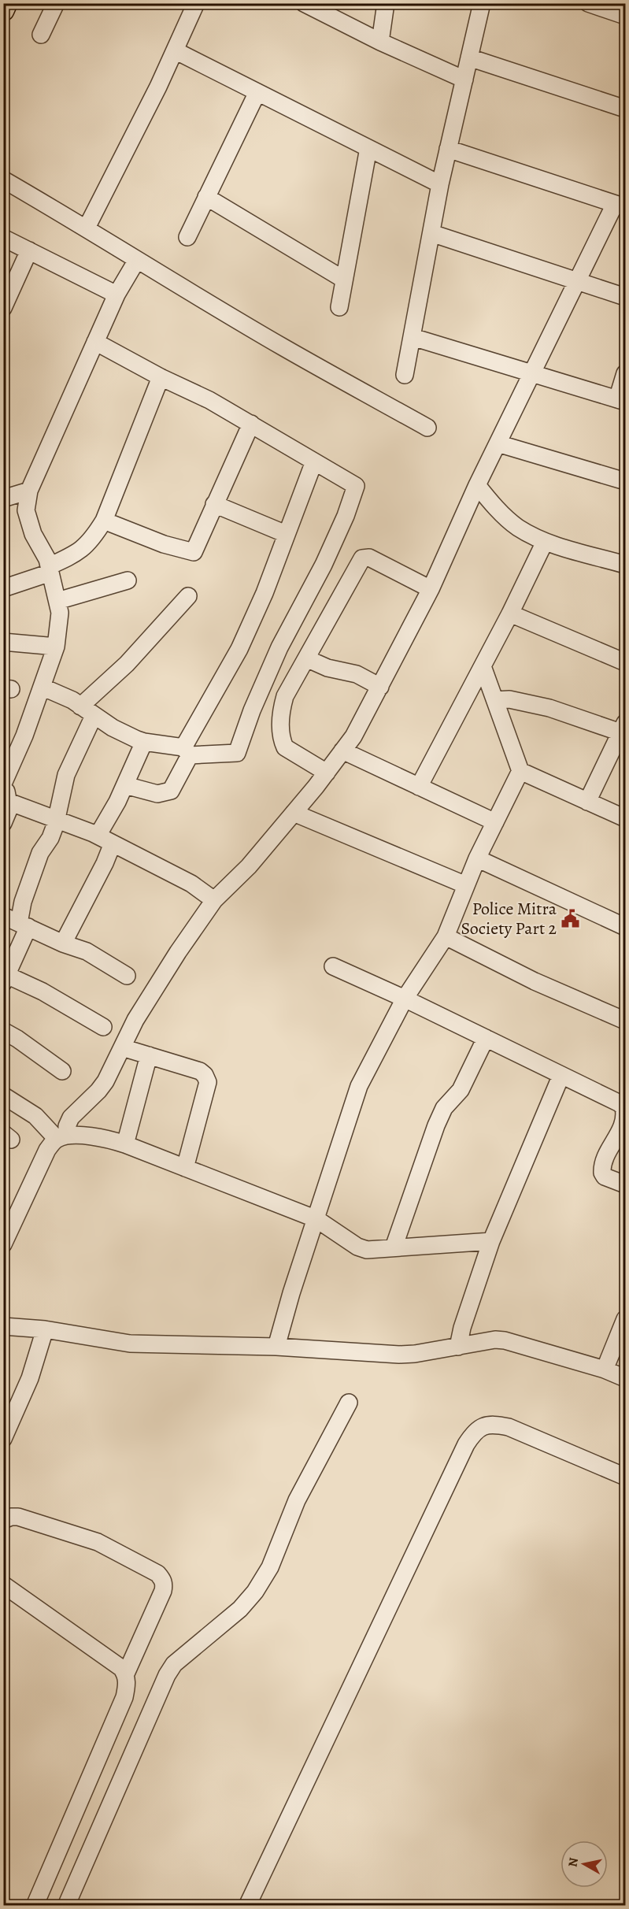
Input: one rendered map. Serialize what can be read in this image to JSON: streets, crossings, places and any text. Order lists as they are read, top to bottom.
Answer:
{
  "places": {
    "public building": ["Police Mitra Society Part 2"]
  },
  "north": "left"
}
